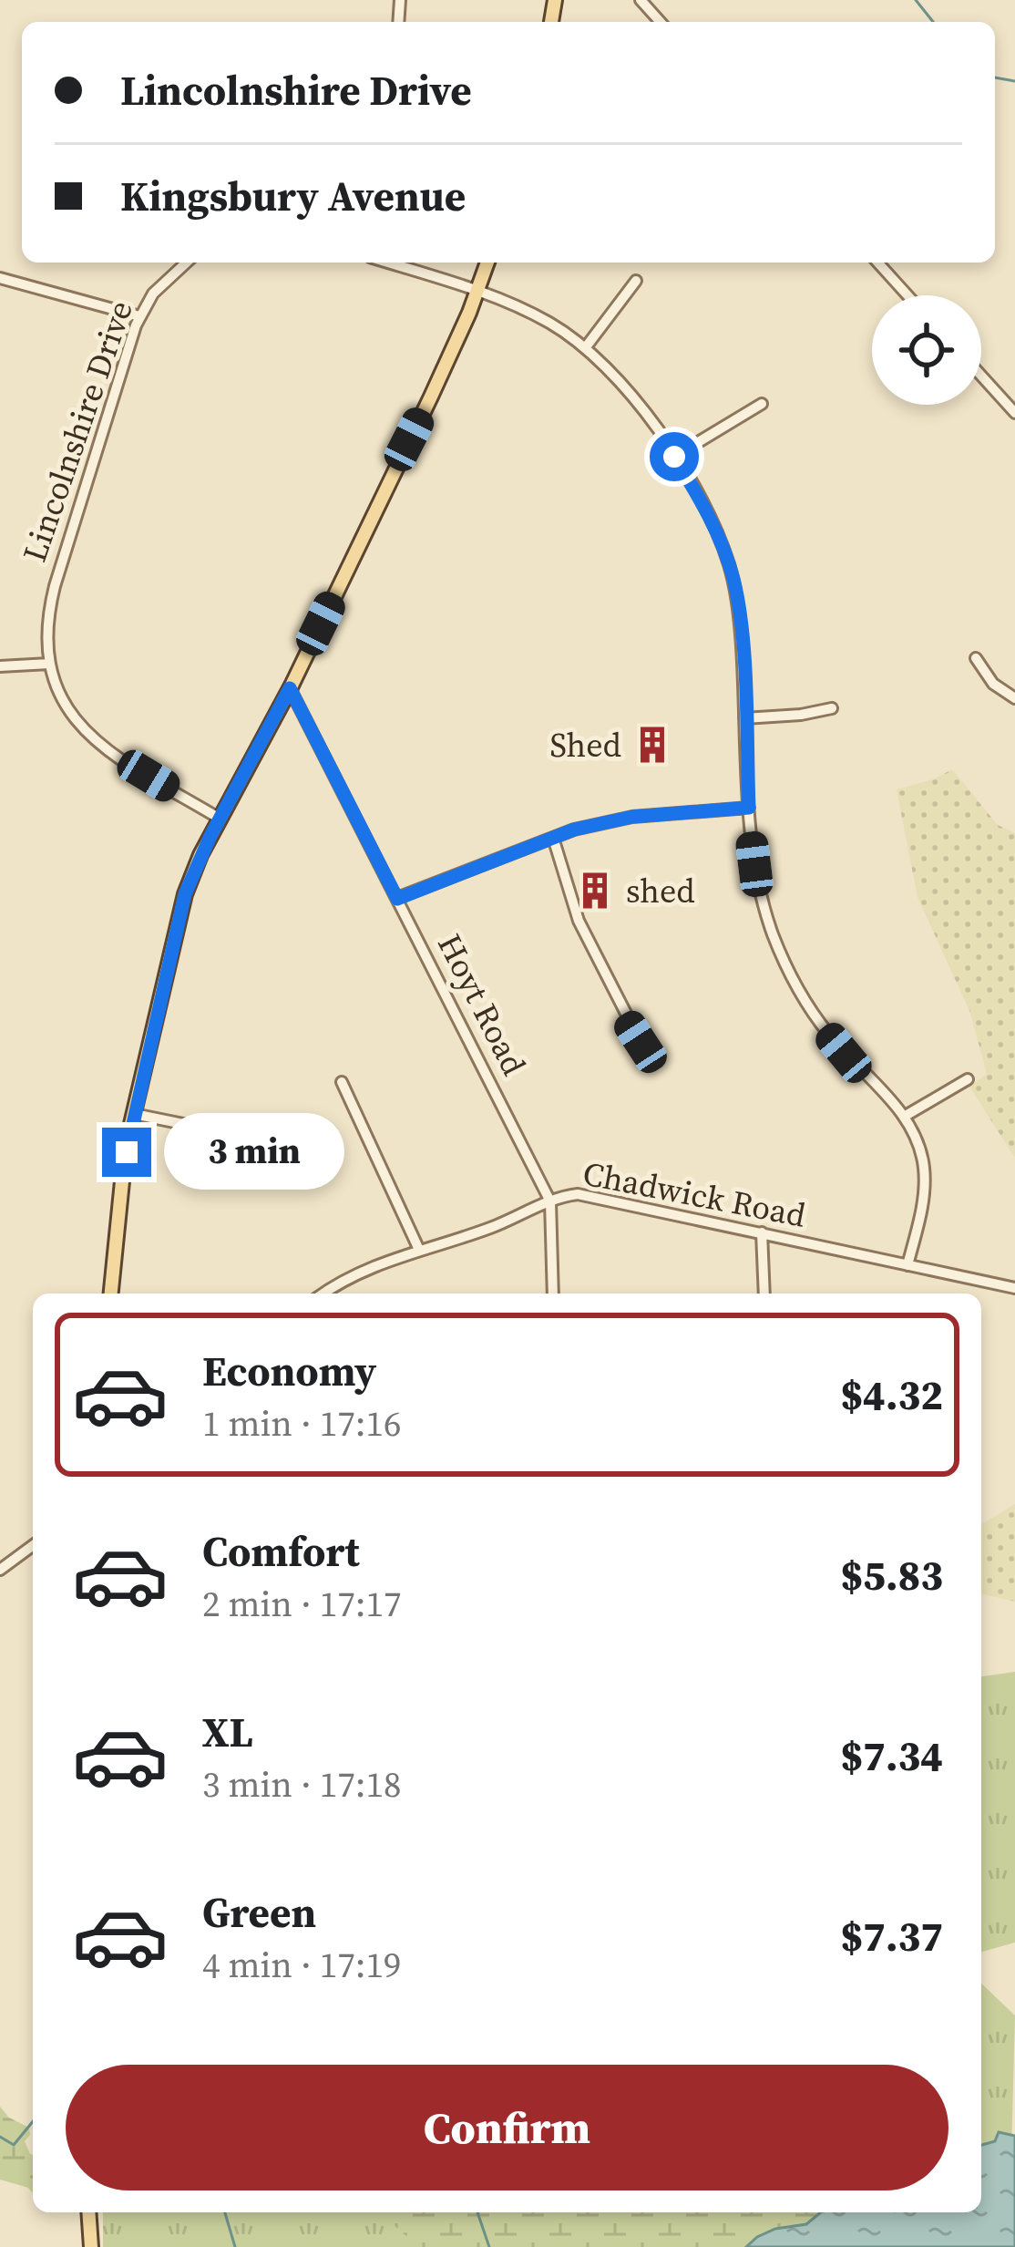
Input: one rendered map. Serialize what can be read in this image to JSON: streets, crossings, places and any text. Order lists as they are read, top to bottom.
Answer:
{
  "streets": {
    "street": ["Lincolnshire Drive", "Hoyt Road", "Chadwick Road"]
  },
  "crossings": [
    ["Hoyt Road", "Chadwick Road"]
  ],
  "places": {
    "building": ["Shed", "shed"]
  },
  "page": {
    "banner": ["Lincolnshire Drive", "Kingsbury Avenue"],
    "bubble": "3 min",
    "list": [
      {
        "name": "Economy",
        "note": "1 min · 17:16",
        "value": "$4.32"
      },
      {
        "name": "Comfort",
        "note": "2 min · 17:17",
        "value": "$5.83"
      },
      {
        "name": "XL",
        "note": "3 min · 17:18",
        "value": "$7.34"
      },
      {
        "name": "Green",
        "note": "4 min · 17:19",
        "value": "$7.37"
      }
    ],
    "buttons": "Confirm"
  }
}
